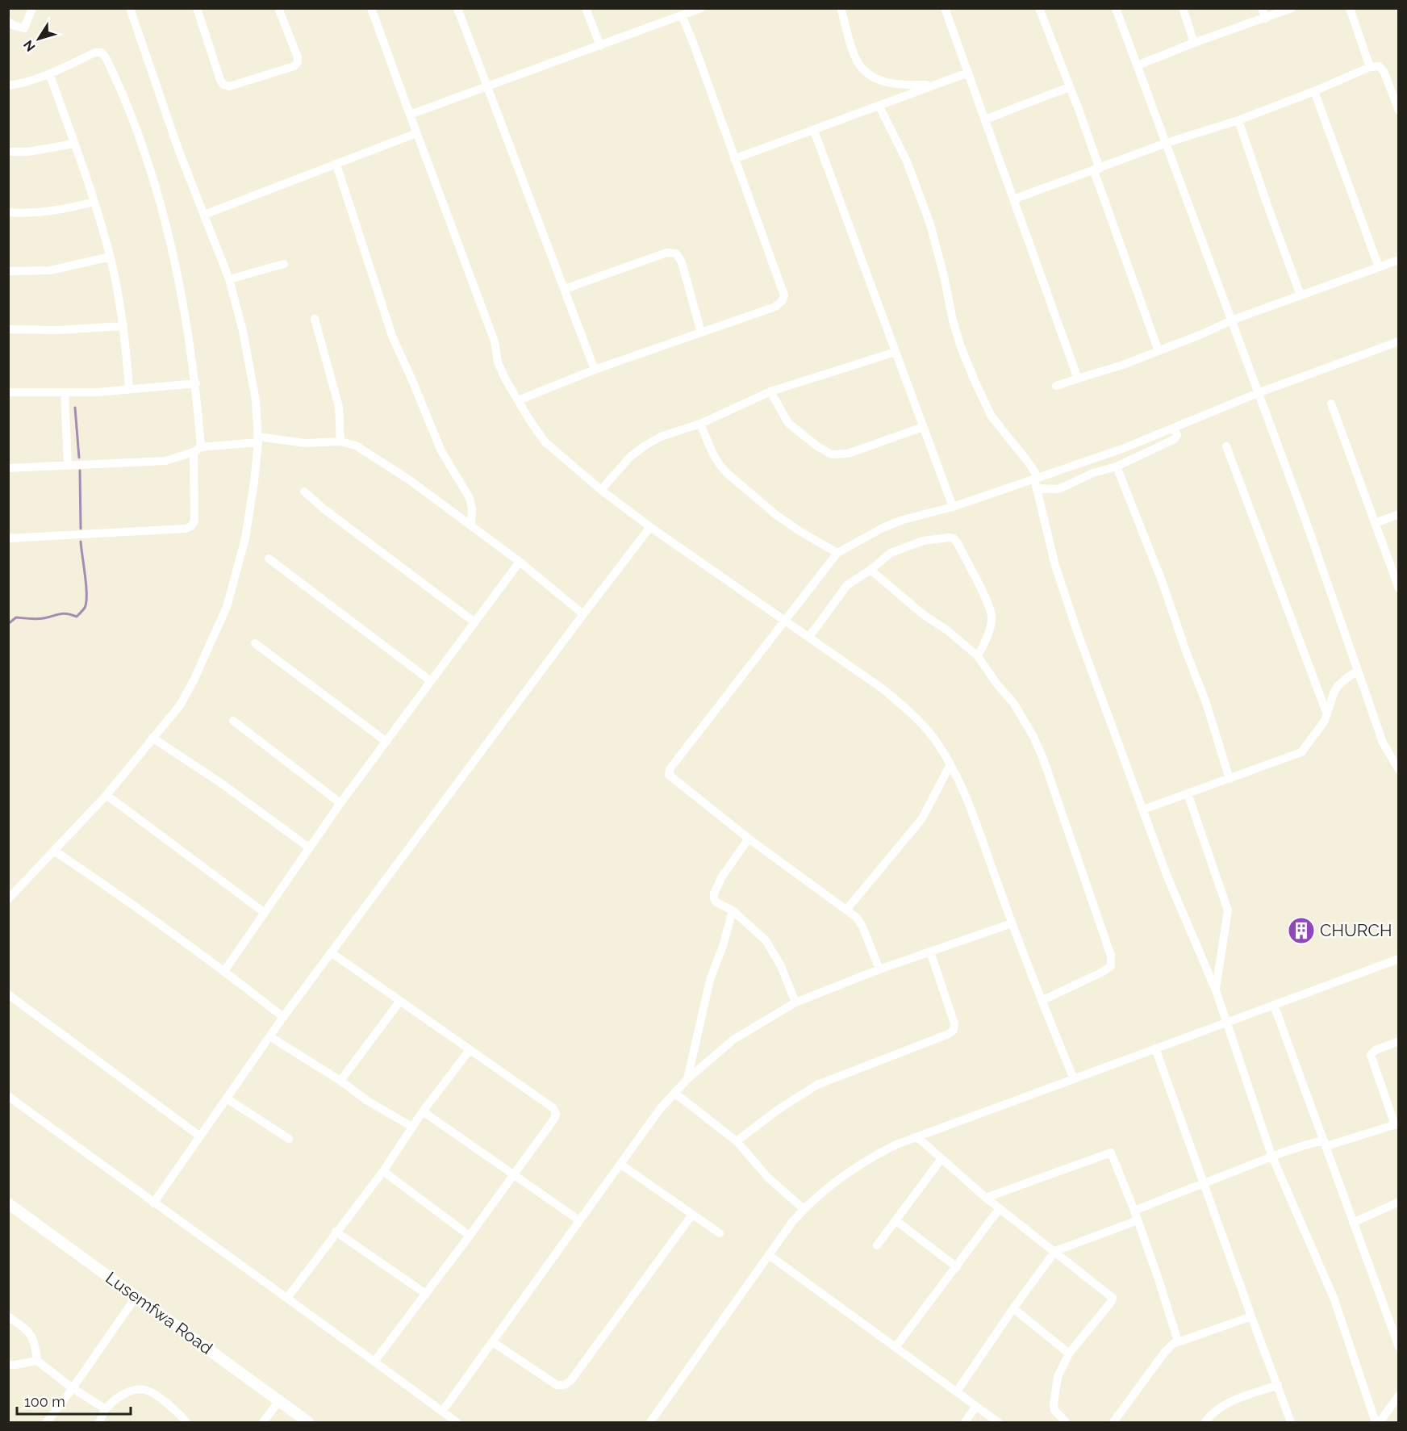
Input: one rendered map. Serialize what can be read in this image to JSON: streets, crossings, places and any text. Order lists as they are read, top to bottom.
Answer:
{
  "streets": {
    "street": ["Lusemfwa Road"]
  },
  "places": {
    "building": ["CHURCH"]
  },
  "scale_bar": "100 m",
  "north": "bottom left"
}
